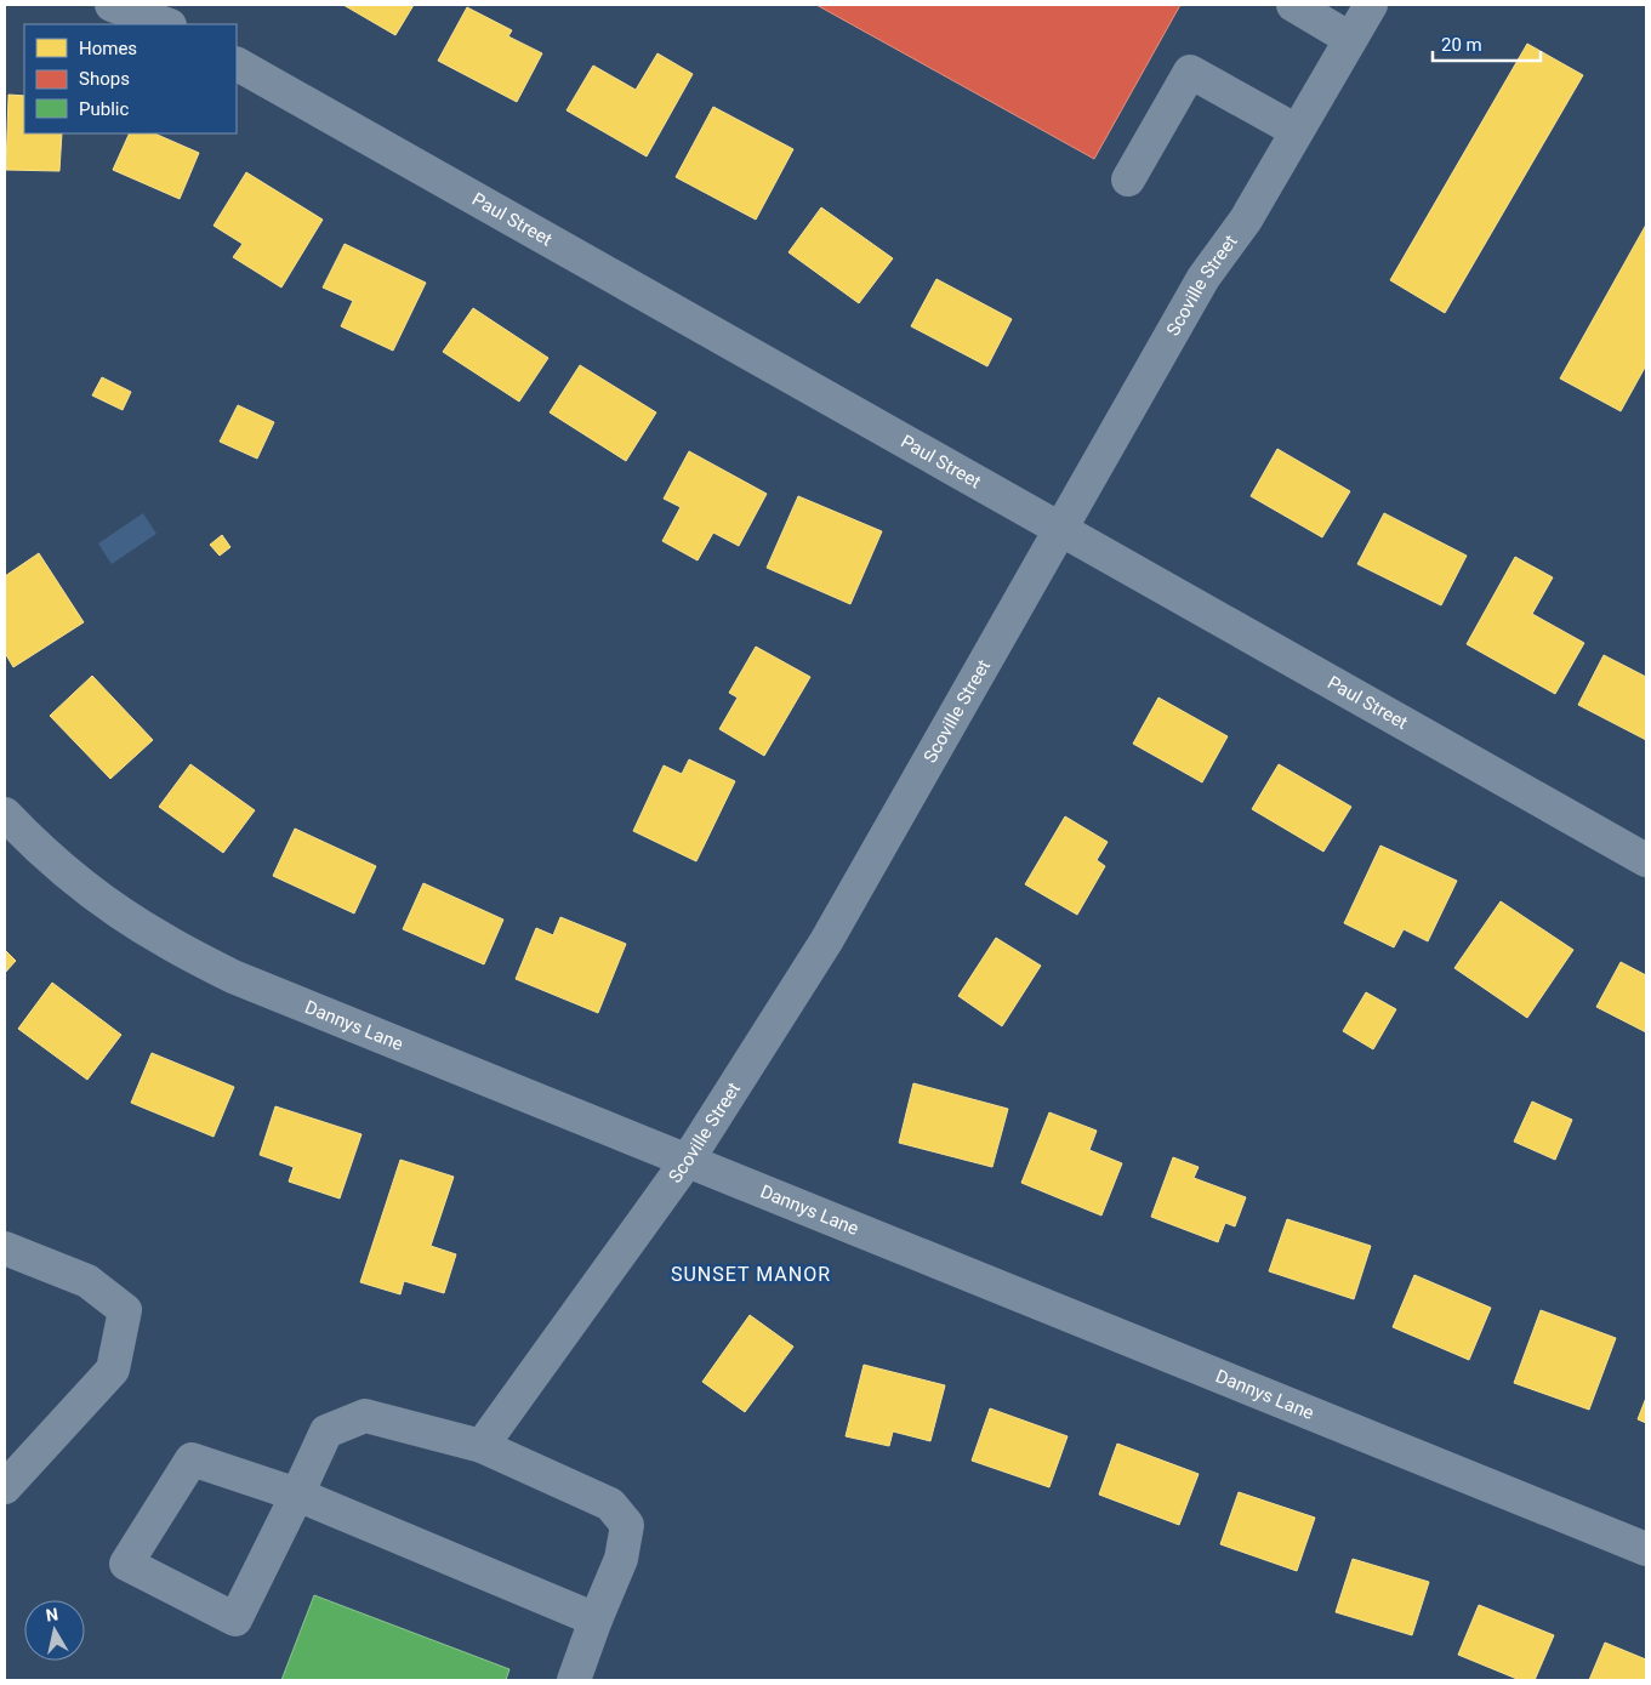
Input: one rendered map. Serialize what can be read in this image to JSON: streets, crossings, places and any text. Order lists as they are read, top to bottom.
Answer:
{
  "streets": {
    "street": ["Paul Street", "Scoville Street", "Dannys Lane"]
  },
  "crossings": [
    ["Paul Street", "Scoville Street"],
    ["Scoville Street", "Dannys Lane"]
  ],
  "districts": ["SUNSET MANOR"],
  "legend": ["Homes", "Shops", "Public"],
  "scale_bar": "20 m",
  "north": "top"
}
